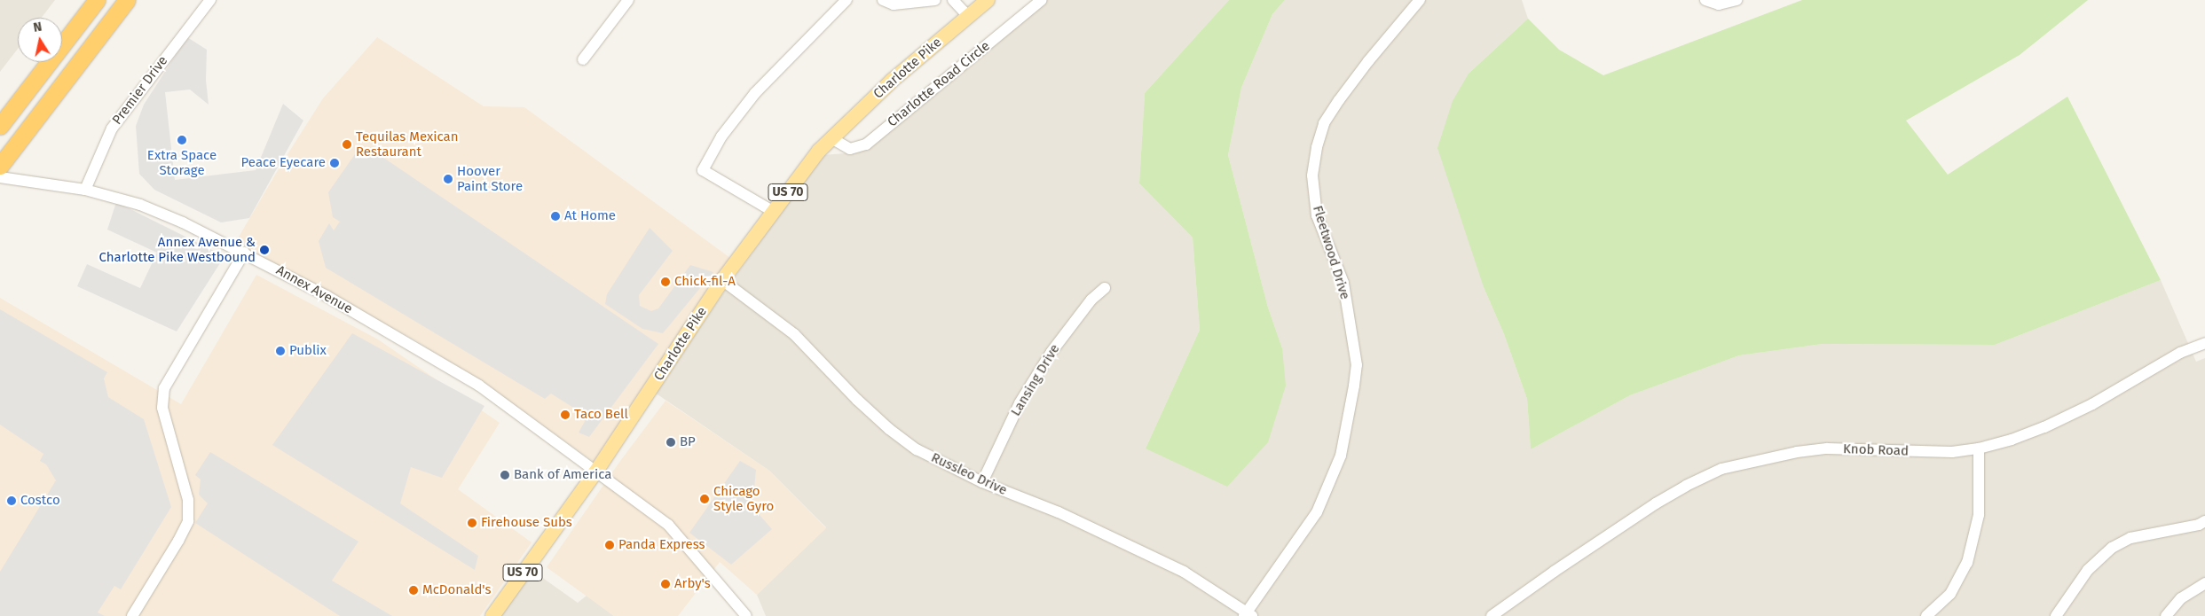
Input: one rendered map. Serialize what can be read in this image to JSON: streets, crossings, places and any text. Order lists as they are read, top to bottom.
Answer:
{
  "streets": {
    "main road": ["Charlotte Pike", "US 70"],
    "street": [
      "Charlotte Road Circle",
      "Premier Drive",
      "Fleetwood Drive",
      "Annex Avenue",
      "Lansing Drive",
      "Knob Road",
      "Russleo Drive"
    ]
  },
  "crossings": [
    ["Charlotte Pike", "Charlotte Road Circle"],
    ["Charlotte Pike", "Annex Avenue"],
    ["Charlotte Pike", "Russleo Drive"],
    ["Premier Drive", "Annex Avenue"],
    ["Fleetwood Drive", "Russleo Drive"],
    ["Lansing Drive", "Russleo Drive"]
  ],
  "places": [
    "Extra Space Storage",
    "Tequilas Mexican Restaurant",
    "Peace Eyecare",
    "Hoover Paint Store",
    "At Home",
    "Annex Avenue & Charlotte Pike Westbound",
    "Chick-fil-A",
    "Publix",
    "Taco Bell",
    "BP",
    "Bank of America",
    "Chicago Style Gyro",
    "Costco",
    "Firehouse Subs",
    "Panda Express",
    "Arby's",
    "McDonald's"
  ],
  "north": "top"
}
